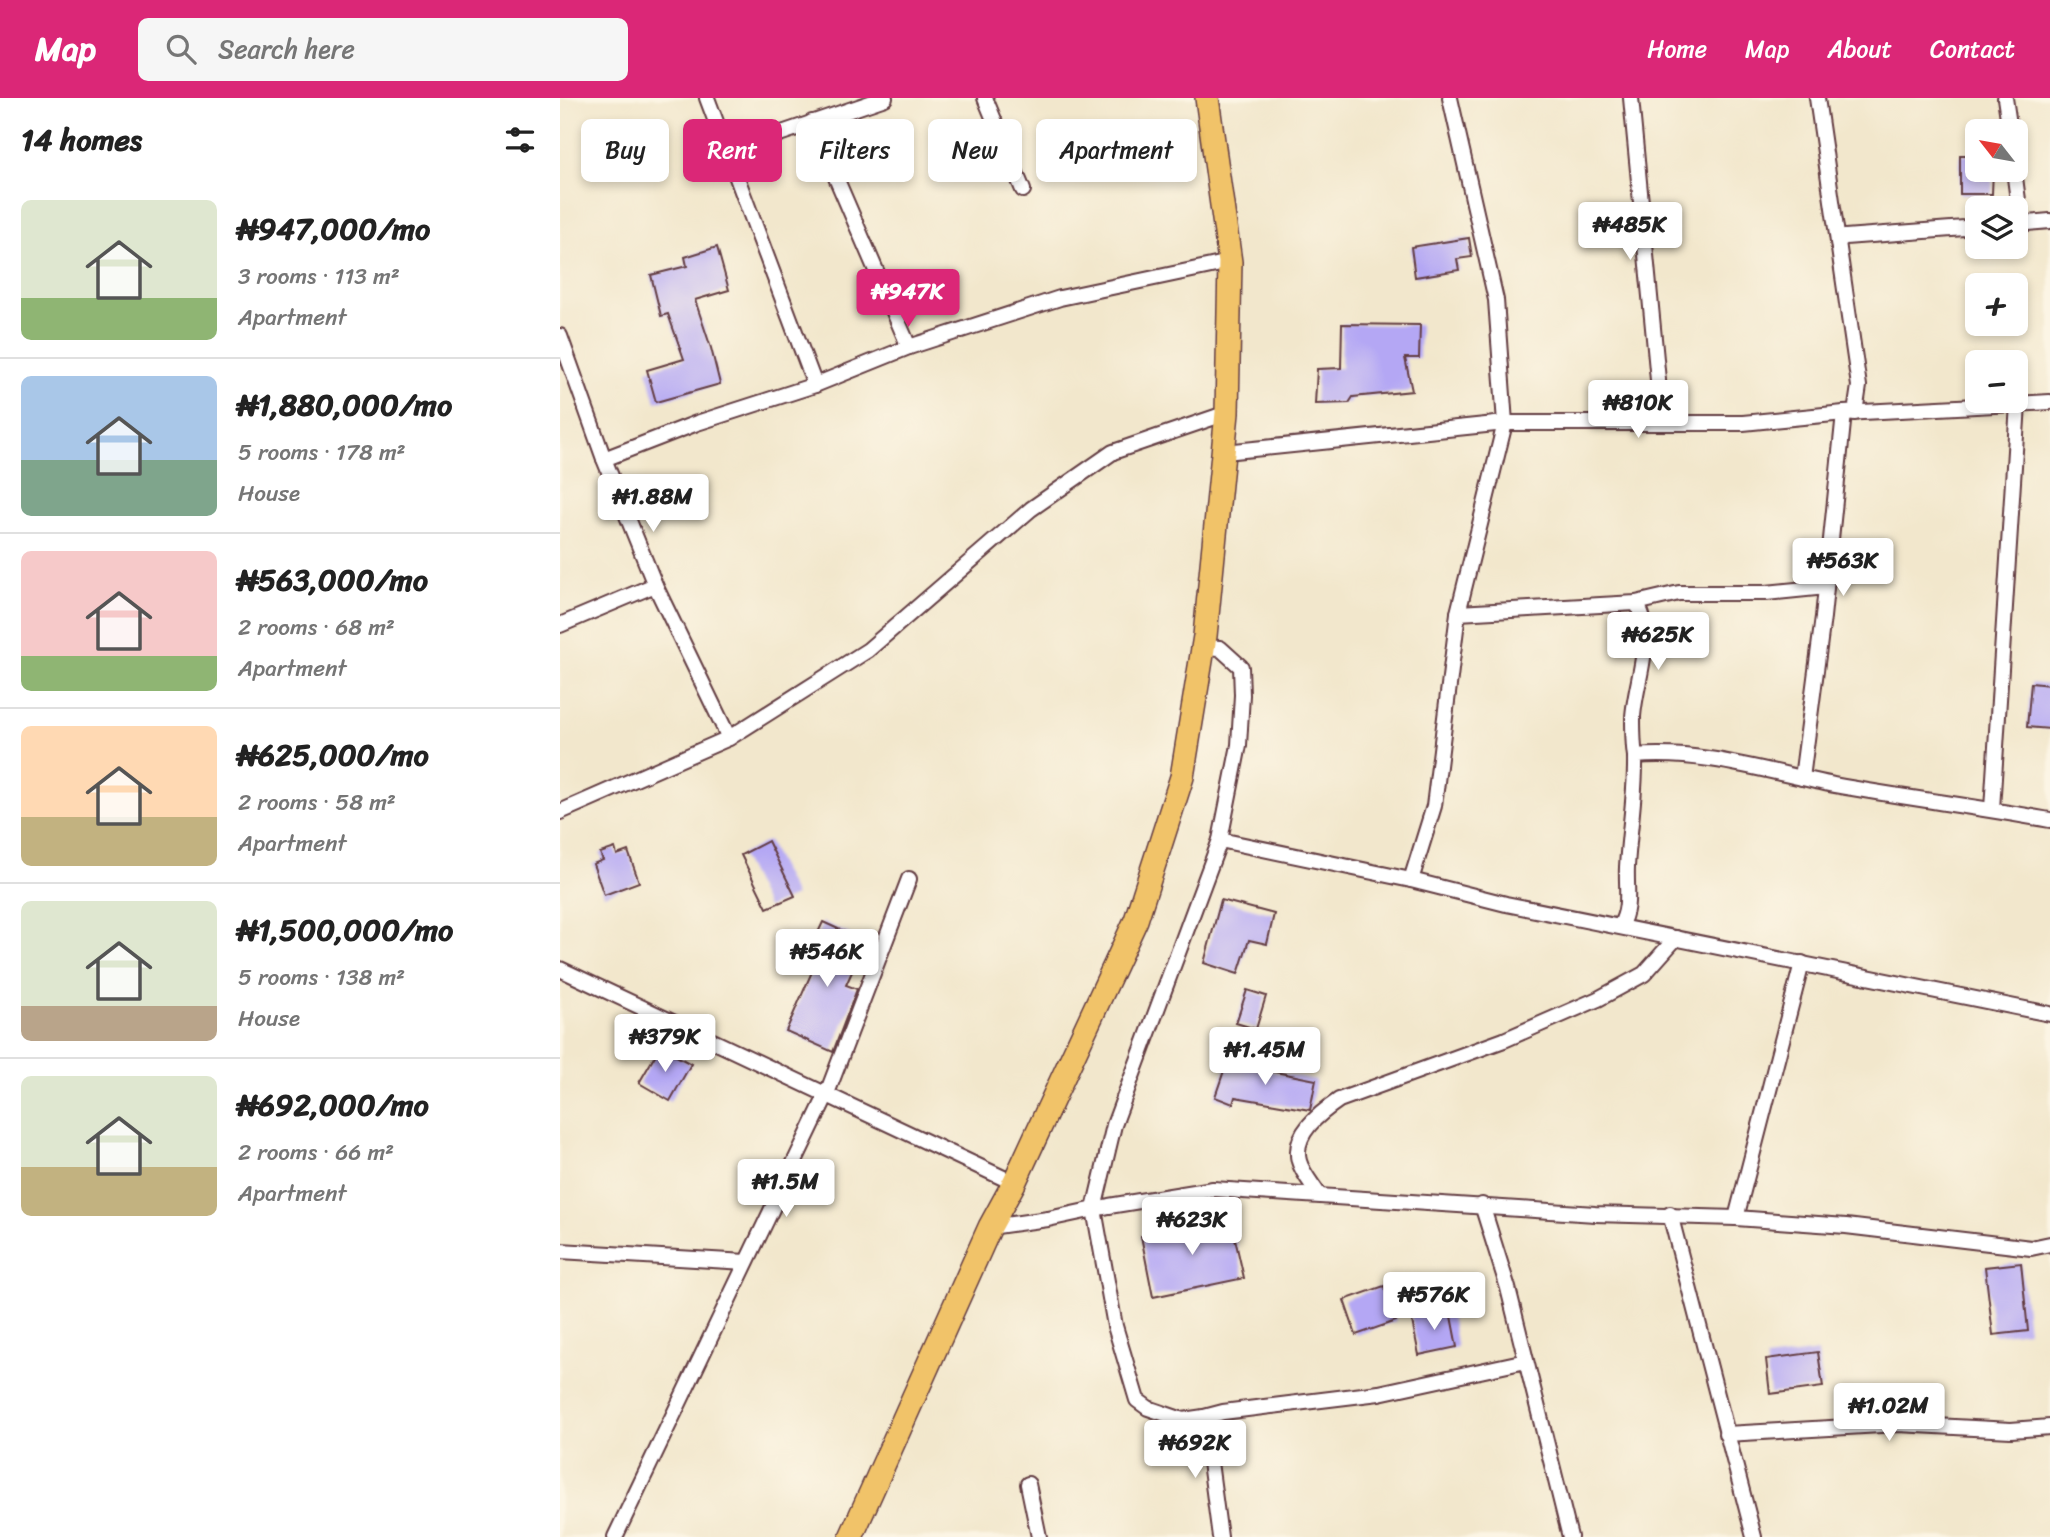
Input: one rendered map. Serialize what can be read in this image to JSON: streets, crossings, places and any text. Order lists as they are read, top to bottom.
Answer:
{
  "north": "top left",
  "page": {
    "header": "Map",
    "search": "Search here",
    "nav": [
      "Home",
      "Map",
      "About",
      "Contact"
    ],
    "heading": "14 homes",
    "map_buttons": ["+", "−"],
    "chip": [
      "Buy",
      "Rent",
      "Filters",
      "New",
      "Apartment"
    ],
    "list": [
      {
        "name": "₦947,000/mo",
        "note": "3 rooms · 113 m² · Apartment"
      },
      {
        "name": "₦1,880,000/mo",
        "note": "5 rooms · 178 m² · House"
      },
      {
        "name": "₦563,000/mo",
        "note": "2 rooms · 68 m² · Apartment"
      },
      {
        "name": "₦625,000/mo",
        "note": "2 rooms · 58 m² · Apartment"
      },
      {
        "name": "₦1,500,000/mo",
        "note": "5 rooms · 138 m² · House"
      },
      {
        "name": "₦692,000/mo",
        "note": "2 rooms · 66 m² · Apartment"
      }
    ],
    "price": [
      "₦485K",
      "₦947K",
      "₦810K",
      "₦1.88M",
      "₦563K",
      "₦625K",
      "₦546K",
      "₦379K",
      "₦1.45M",
      "₦1.5M",
      "₦623K",
      "₦576K",
      "₦1.02M",
      "₦692K"
    ]
  }
}
